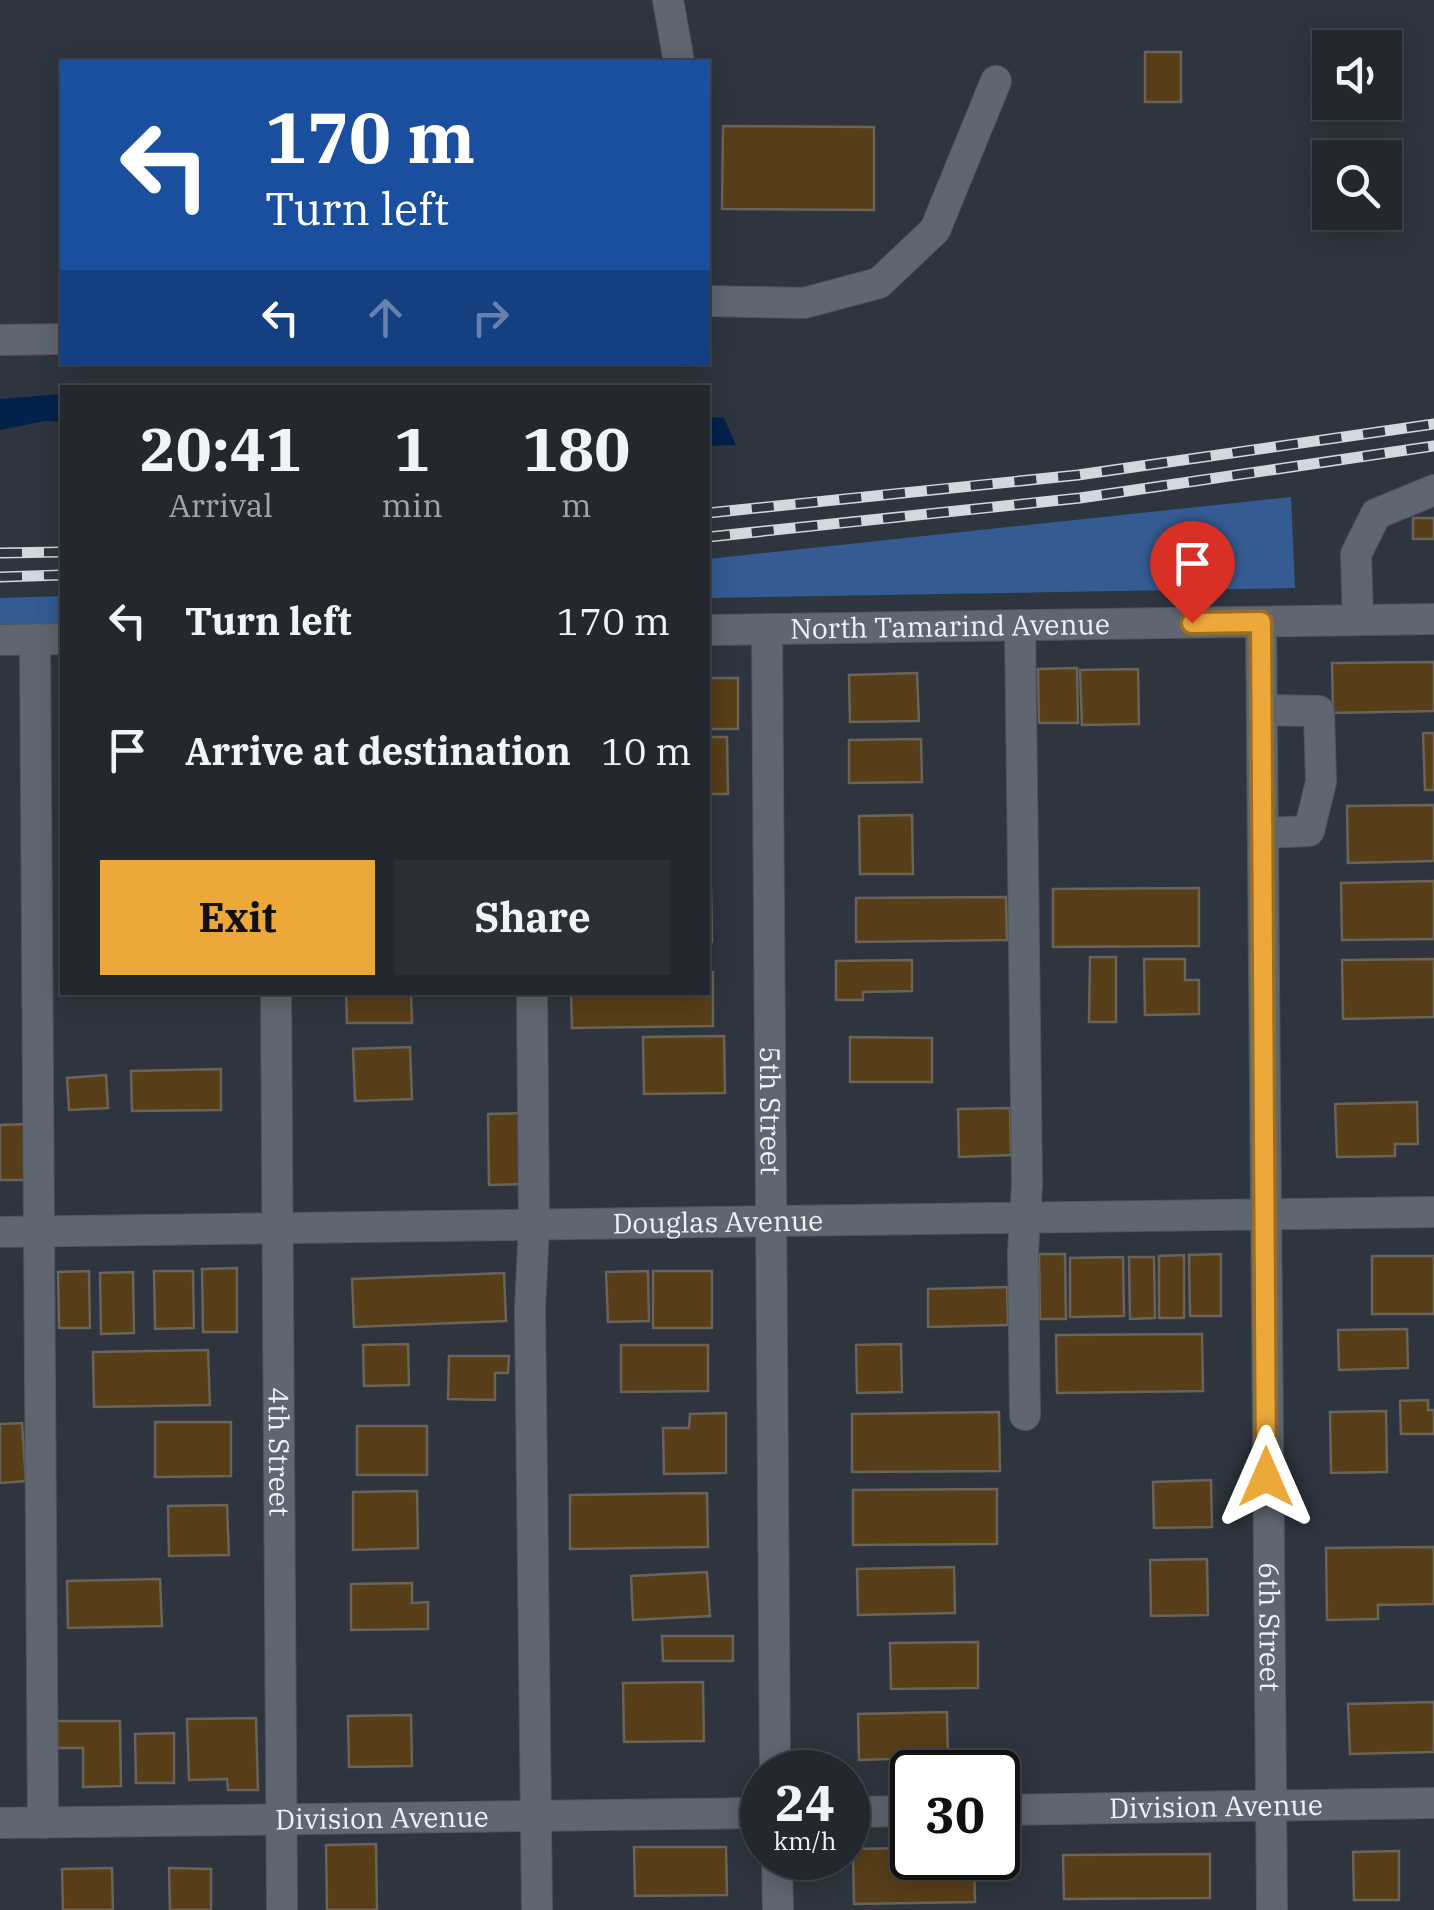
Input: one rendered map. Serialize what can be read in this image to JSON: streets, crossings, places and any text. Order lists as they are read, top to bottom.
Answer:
{
  "streets": {
    "street": [
      "North Tamarind Avenue",
      "5th Street",
      "Douglas Avenue",
      "4th Street",
      "6th Street",
      "Division Avenue"
    ]
  },
  "crossings": [
    ["North Tamarind Avenue", "5th Street"],
    ["North Tamarind Avenue", "6th Street"],
    ["5th Street", "Douglas Avenue"],
    ["Douglas Avenue", "4th Street"],
    ["Douglas Avenue", "6th Street"],
    ["4th Street", "Division Avenue"],
    ["6th Street", "Division Avenue"]
  ],
  "page": {
    "turn": ["170 m", "Turn left"],
    "eta": [
      "20:41",
      "Arrival",
      "1",
      "min",
      "180",
      "m"
    ],
    "list": [
      {
        "name": "Turn left",
        "value": "170 m"
      },
      {
        "name": "Arrive at destination",
        "value": "10 m"
      }
    ],
    "buttons": ["Exit", "Share"],
    "speed": "24 km/h",
    "limit": "30"
  }
}
